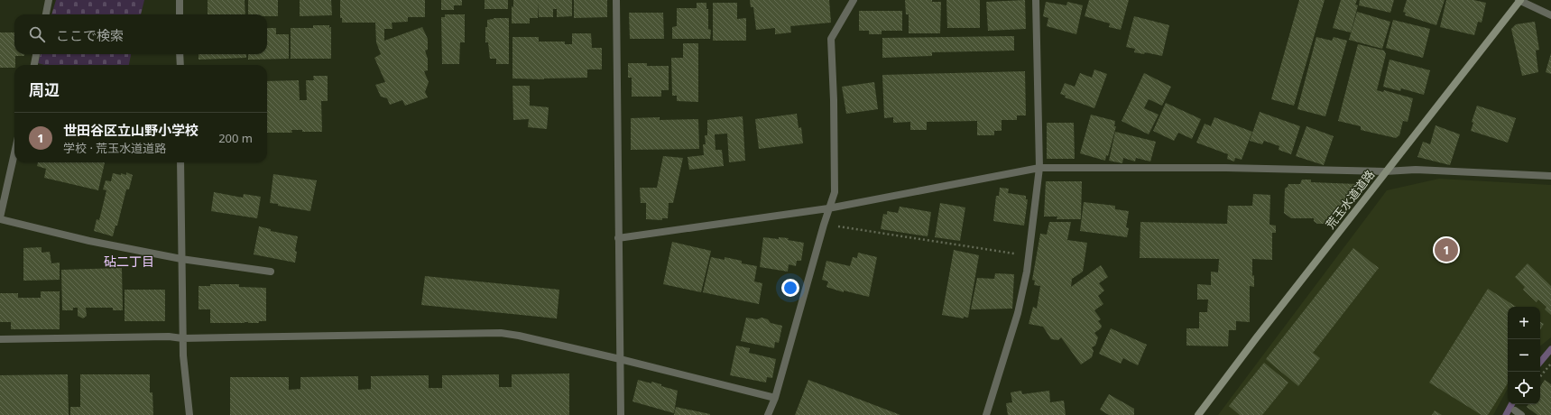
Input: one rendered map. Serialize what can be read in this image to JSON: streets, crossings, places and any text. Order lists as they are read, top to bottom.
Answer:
{
  "streets": {
    "main road": ["荒玉水道道路"]
  },
  "districts": ["砧二丁目"],
  "page": {
    "search": "ここで検索",
    "heading": "周辺",
    "list": [
      {
        "mark": "1",
        "name": "世田谷区立山野小学校",
        "note": "学校 · 荒玉水道道路",
        "value": "200 m"
      }
    ],
    "pins": "1",
    "map_buttons": ["+", "−"]
  }
}
